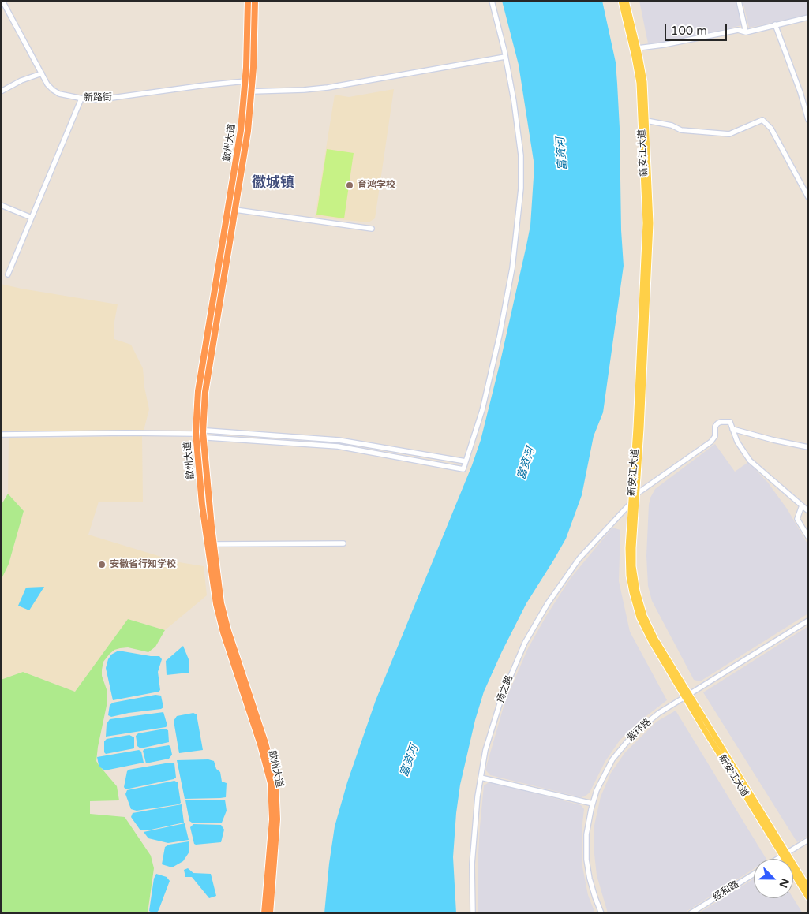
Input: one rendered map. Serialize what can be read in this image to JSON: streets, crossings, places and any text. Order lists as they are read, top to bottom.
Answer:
{
  "streets": {
    "highway": ["歙州大道"],
    "main road": ["新安江大道"],
    "street": [
      "新路街",
      "扬之路",
      "紫环路",
      "经和路"
    ]
  },
  "crossings": [
    ["新路街", "歙州大道"],
    ["新安江大道", "扬之路"],
    ["新安江大道", "紫环路"]
  ],
  "districts": ["徽城镇"],
  "water": ["富资河"],
  "places": ["育鸿学校", "安徽省行知学校"],
  "scale_bar": "100 m",
  "north": "bottom right"
}
